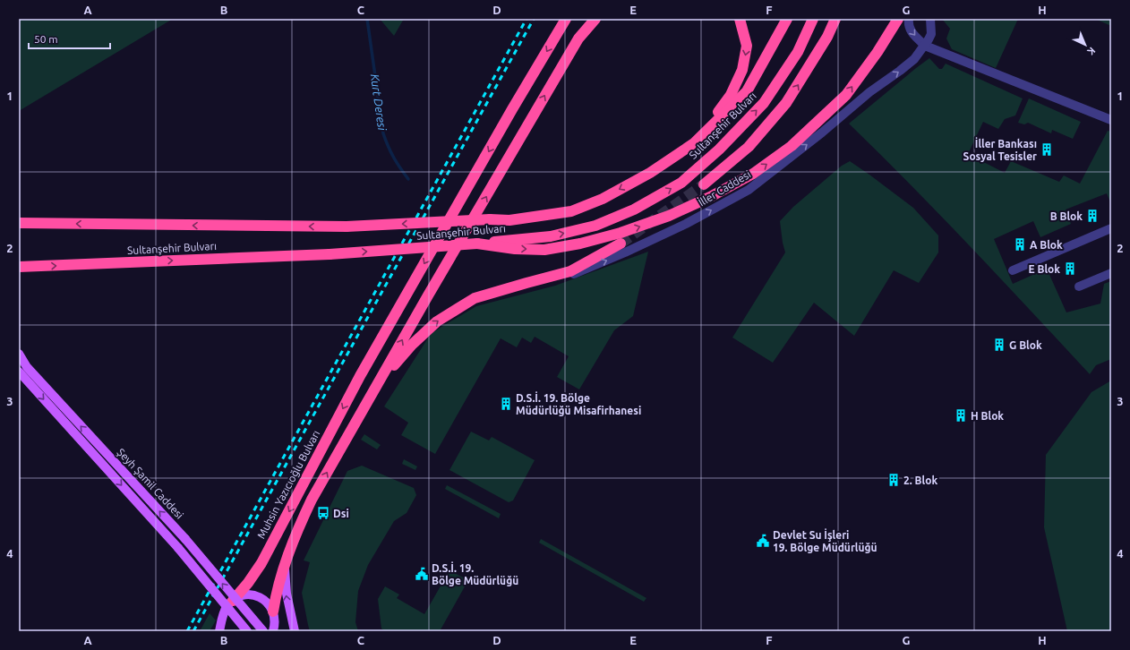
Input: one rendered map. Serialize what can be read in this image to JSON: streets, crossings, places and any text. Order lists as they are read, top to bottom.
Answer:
{
  "streets": {
    "highway": ["Sultanşehir Bulvarı", "Muhsin Yazıcıoğlu Bulvarı"],
    "main road": ["Şeyh Şamil Caddesi"],
    "street": ["İller Caddesi"]
  },
  "one_way": ["İller Caddesi"],
  "water": ["Kurt Deresi"],
  "places": {
    "building": [
      "İller Bankası Sosyal Tesisler",
      "B Blok",
      "A Blok",
      "E Blok",
      "G Blok",
      "D.S.İ. 19. Bölge Müdürlüğü Misafirhanesi",
      "H Blok",
      "2. Blok"
    ],
    "bus stop": ["Dsi"],
    "public building": ["Devlet Su İşleri 19. Bölge Müdürlüğü", "D.S.İ. 19. Bölge Müdürlüğü"]
  },
  "scale_bar": "50 m",
  "north": "bottom right",
  "grid": {
    "columns": [
      "A",
      "B",
      "C",
      "D",
      "E",
      "F",
      "G",
      "H"
    ],
    "rows": [
      "1",
      "2",
      "3",
      "4"
    ]
  }
}
